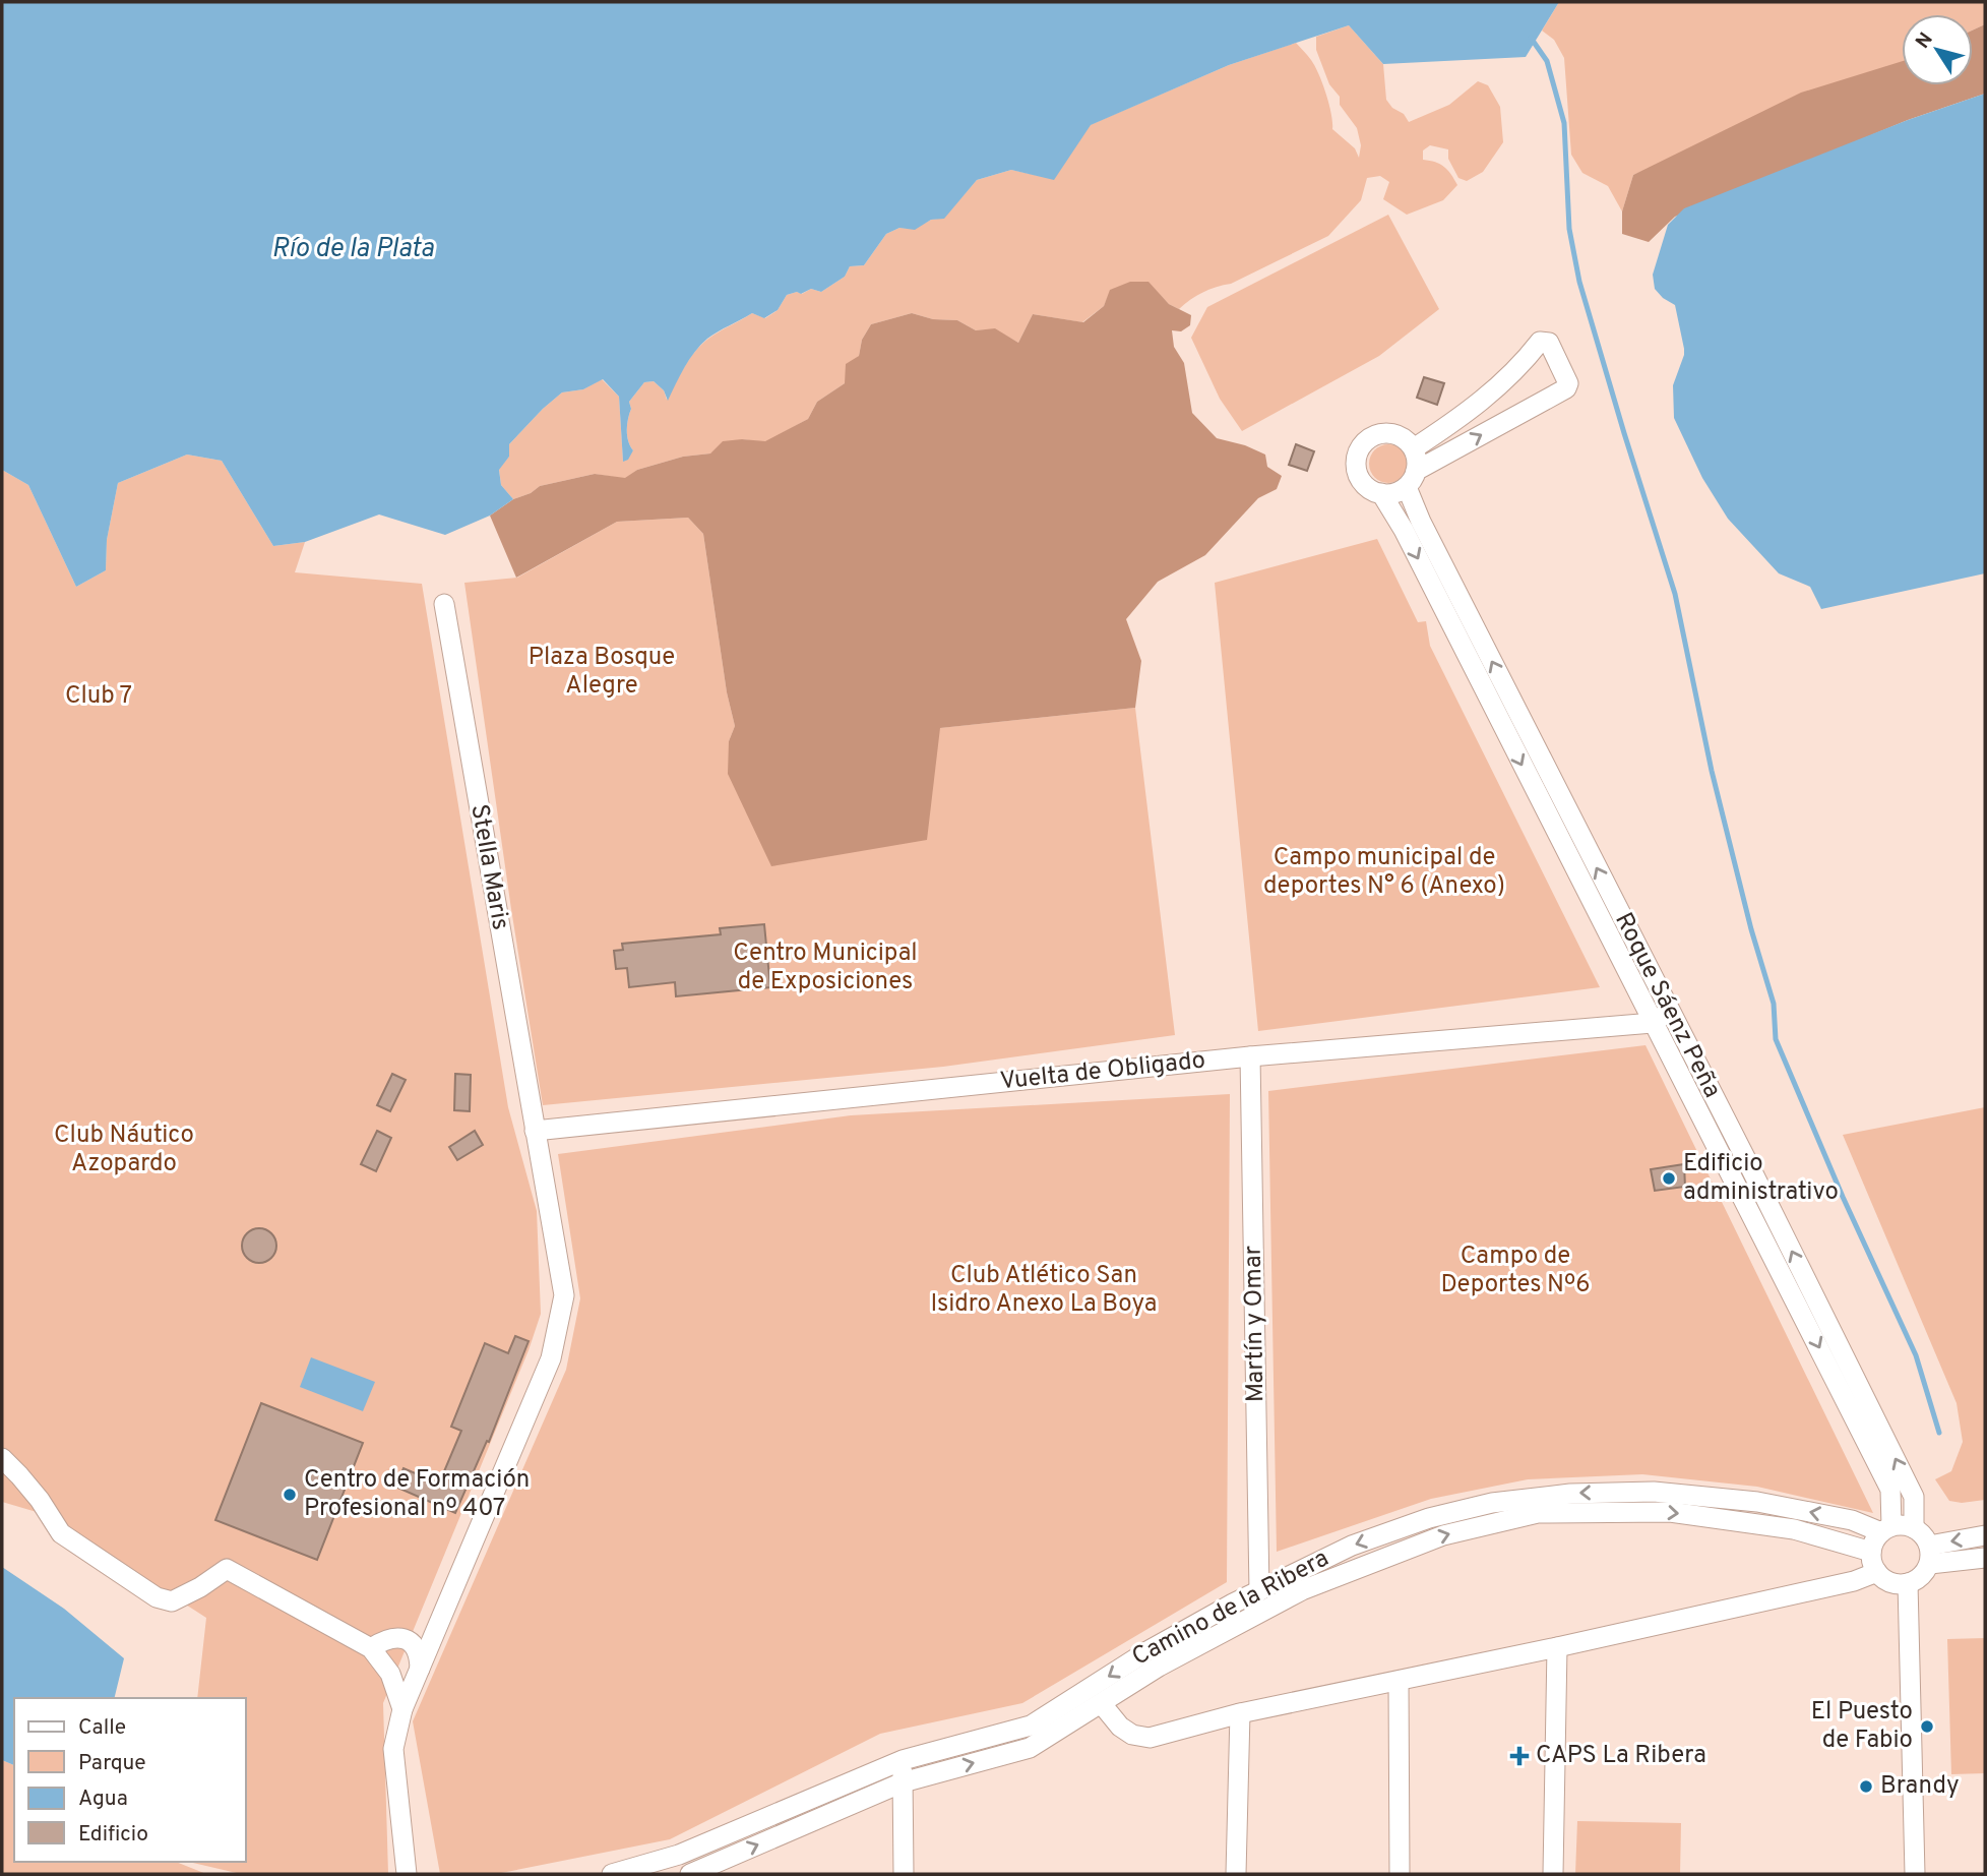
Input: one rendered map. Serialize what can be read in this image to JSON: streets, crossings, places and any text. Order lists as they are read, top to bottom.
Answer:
{
  "streets": {
    "street": [
      "Stella Maris",
      "Roque Sáenz Peña",
      "Vuelta de Obligado",
      "Martín y Omar",
      "Camino de la Ribera"
    ]
  },
  "crossings": [
    ["Stella Maris", "Vuelta de Obligado"],
    ["Roque Sáenz Peña", "Vuelta de Obligado"],
    ["Roque Sáenz Peña", "Camino de la Ribera"],
    ["Vuelta de Obligado", "Martín y Omar"],
    ["Martín y Omar", "Camino de la Ribera"]
  ],
  "water": ["Río de la Plata"],
  "parks": [
    "Plaza Bosque Alegre",
    "Club 7",
    "Campo municipal de deportes N° 6 (Anexo)",
    "Centro Municipal de Exposiciones",
    "Club Náutico Azopardo",
    "Campo de Deportes Nº6",
    "Club Atlético San Isidro Anexo La Boya"
  ],
  "places": {
    "other": [
      "Edificio administrativo",
      "Centro de Formación Profesional nº 407",
      "El Puesto de Fabio",
      "Brandy"
    ],
    "health": ["CAPS La Ribera"]
  },
  "legend": [
    "Calle",
    "Parque",
    "Agua",
    "Edificio"
  ],
  "north": "top left"
}
